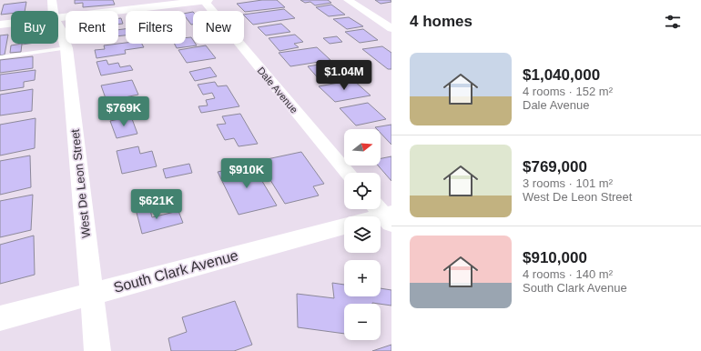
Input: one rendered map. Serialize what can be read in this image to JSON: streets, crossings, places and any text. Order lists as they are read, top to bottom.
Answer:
{
  "streets": {
    "street": ["Dale Avenue", "West De Leon Street", "South Clark Avenue"]
  },
  "crossings": [
    ["West De Leon Street", "South Clark Avenue"]
  ],
  "north": "right",
  "page": {
    "heading": "4 homes",
    "chip": [
      "Buy",
      "Rent",
      "Filters",
      "New"
    ],
    "list": [
      {
        "name": "$1,040,000",
        "note": "4 rooms · 152 m² · Dale Avenue"
      },
      {
        "name": "$769,000",
        "note": "3 rooms · 101 m² · West De Leon Street"
      },
      {
        "name": "$910,000",
        "note": "4 rooms · 140 m² · South Clark Avenue"
      }
    ],
    "price": [
      "$1.04M",
      "$769K",
      "$910K",
      "$621K"
    ],
    "map_buttons": ["+", "−"]
  }
}
